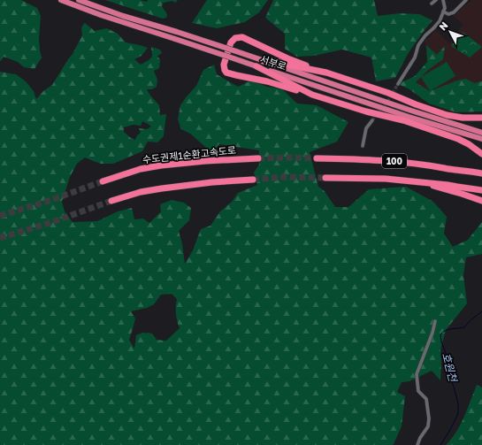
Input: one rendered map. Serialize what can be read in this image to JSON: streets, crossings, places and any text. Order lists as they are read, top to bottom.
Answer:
{
  "streets": {
    "highway": ["서부로", "수도권제1순환고속도로", "100"]
  },
  "water": ["호원천"],
  "north": "top left"
}
